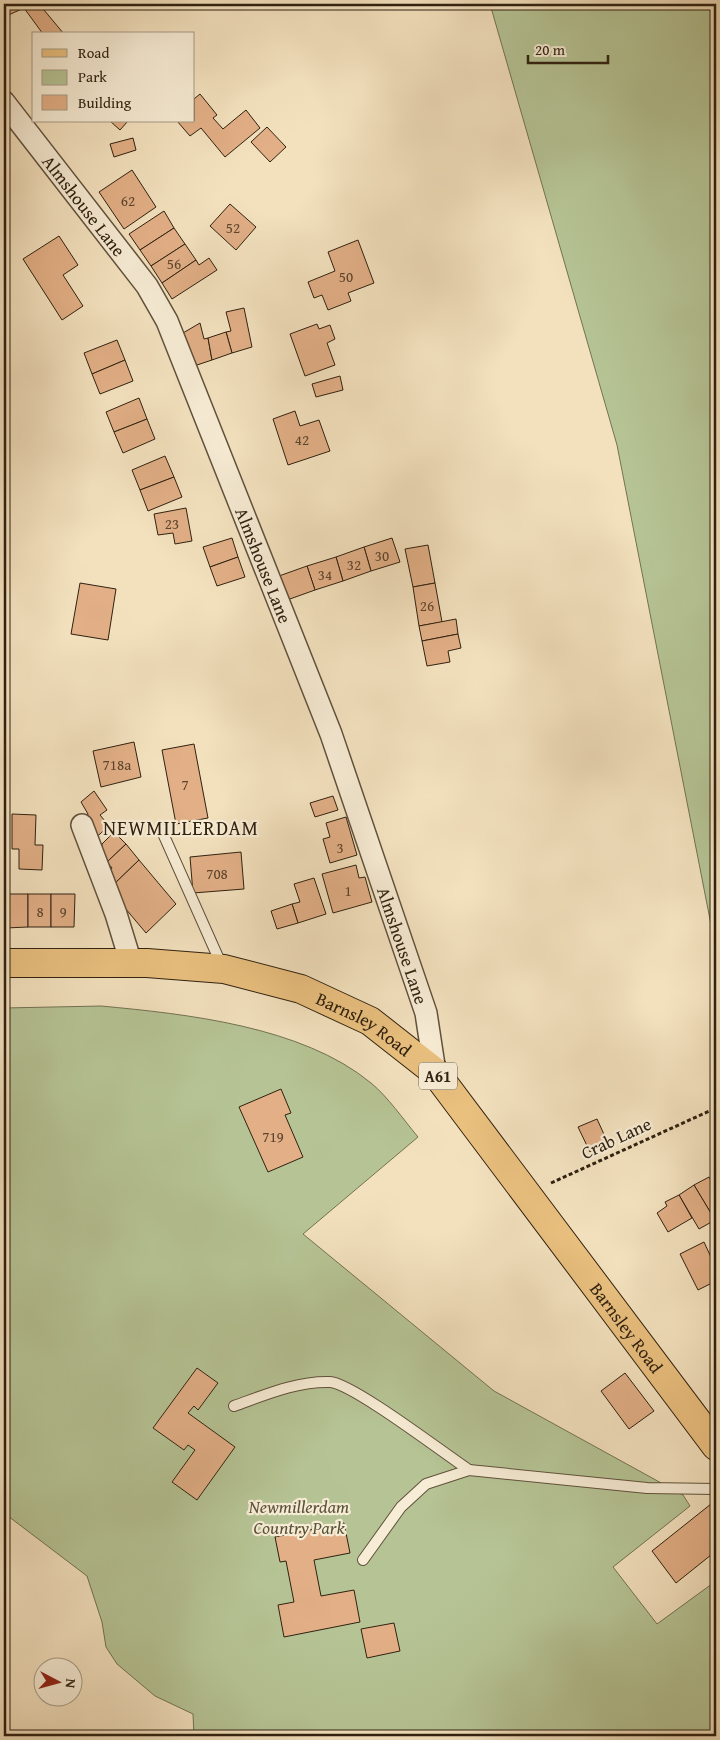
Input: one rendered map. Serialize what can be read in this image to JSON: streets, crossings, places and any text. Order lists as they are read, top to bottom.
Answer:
{
  "streets": {
    "main road": ["Barnsley Road", "A61"],
    "street": ["Almshouse Lane"],
    "path": ["Crab Lane"]
  },
  "crossings": [
    ["Almshouse Lane", "Barnsley Road"],
    ["Barnsley Road", "Crab Lane"]
  ],
  "districts": ["NEWMILLERDAM"],
  "parks": ["Newmillerdam Country Park"],
  "house_numbers": [
    "62",
    "52",
    "56",
    "50",
    "42",
    "23",
    "30",
    "32",
    "34",
    "26",
    "718a",
    "7",
    "3",
    "708",
    "1",
    "8",
    "9",
    "719"
  ],
  "legend": ["Road", "Park", "Building"],
  "scale_bar": "20 m",
  "north": "right"
}
